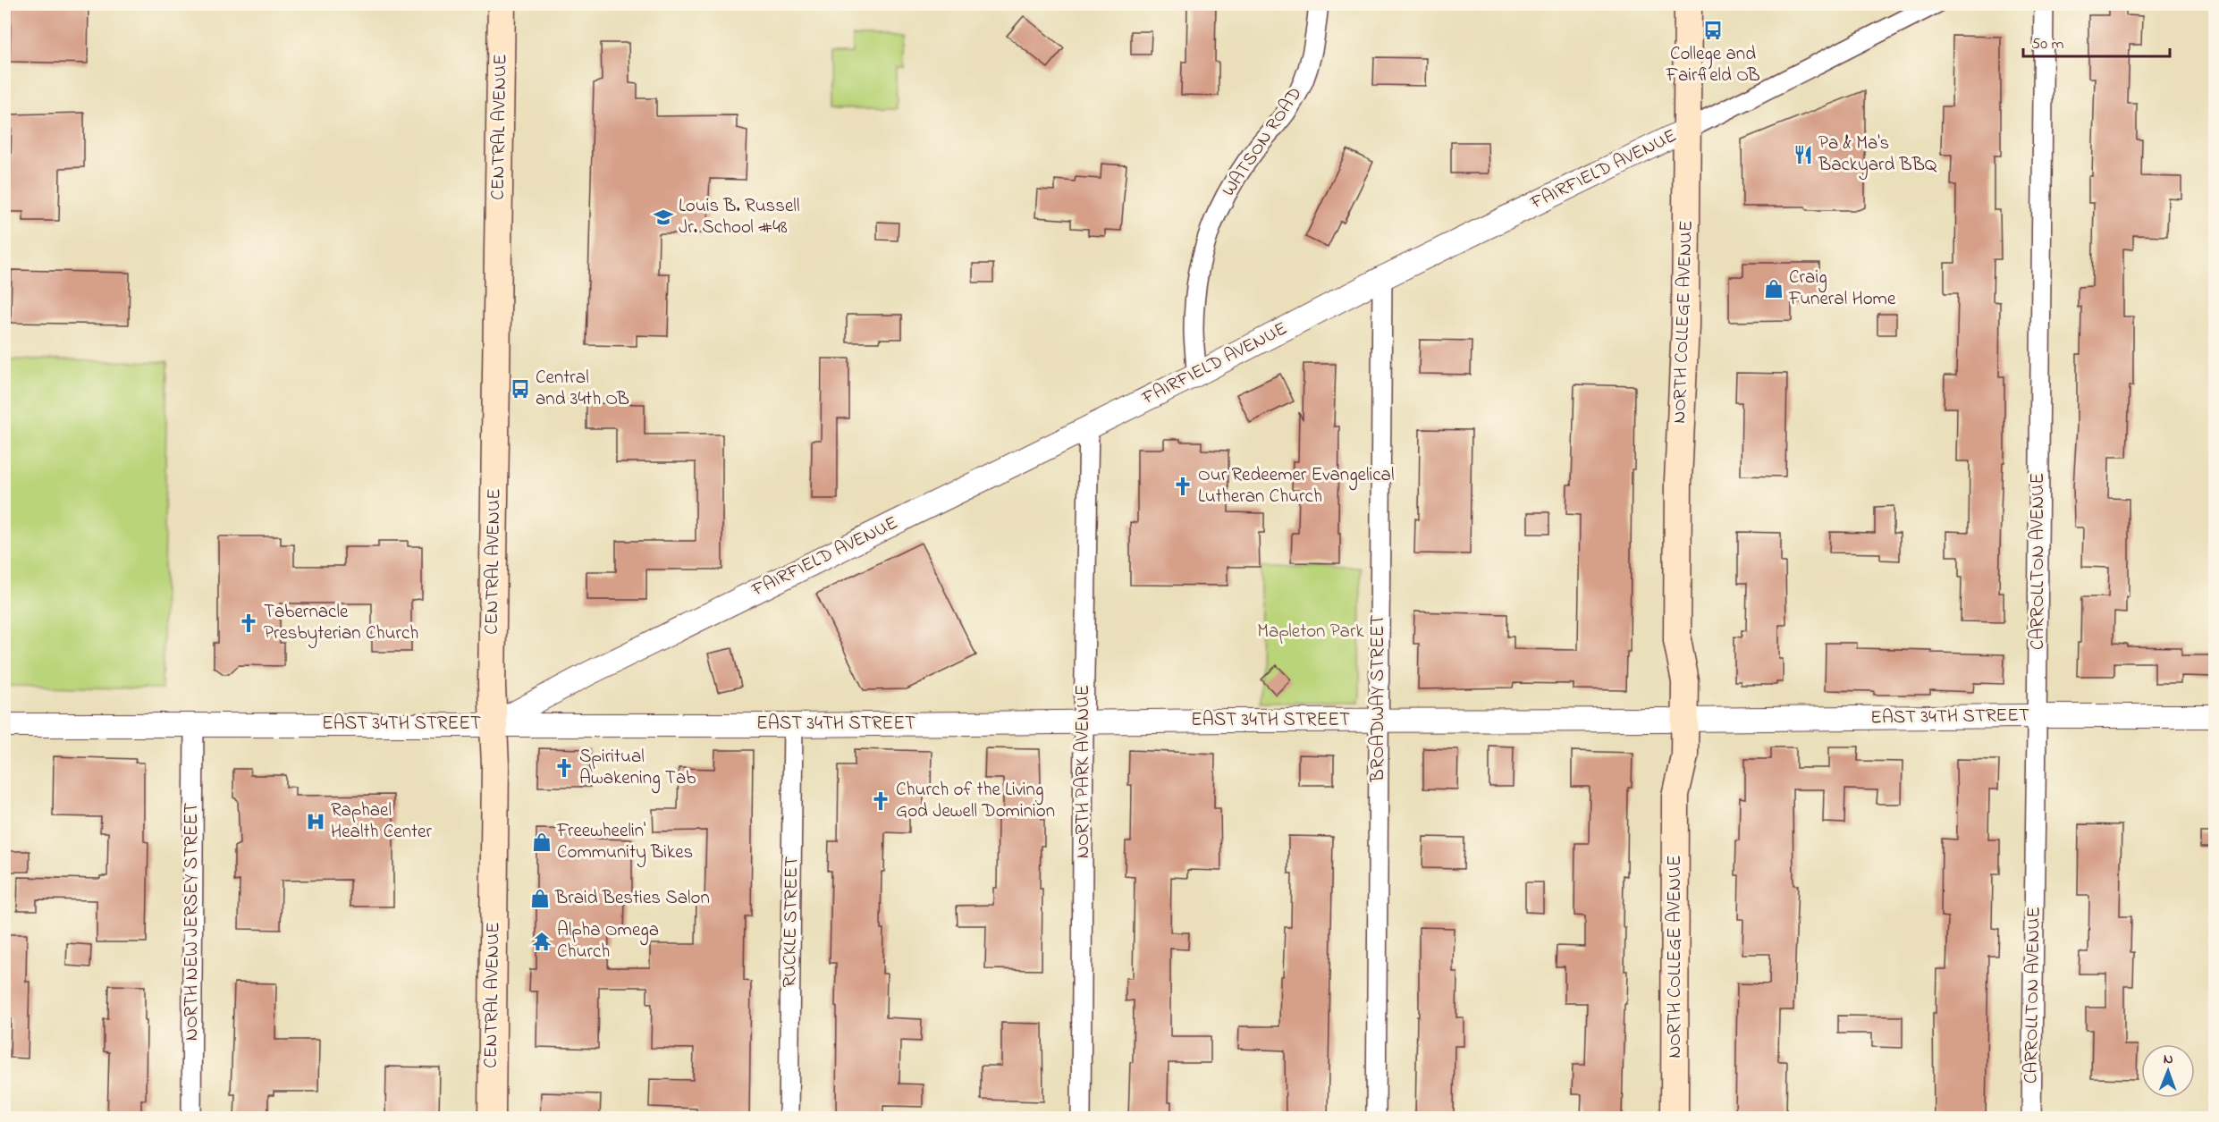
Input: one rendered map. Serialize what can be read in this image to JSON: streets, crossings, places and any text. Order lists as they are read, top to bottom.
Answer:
{
  "streets": {
    "main road": ["CENTRAL AVENUE", "NORTH COLLEGE AVENUE"],
    "street": [
      "WATSON ROAD",
      "FAIRFIELD AVENUE",
      "CARROLLTON AVENUE",
      "BROADWAY STREET",
      "EAST 34TH STREET",
      "NORTH PARK AVENUE",
      "NORTH NEW JERSEY STREET",
      "RUCKLE STREET"
    ]
  },
  "crossings": [
    ["CENTRAL AVENUE", "FAIRFIELD AVENUE"],
    ["CENTRAL AVENUE", "EAST 34TH STREET"],
    ["WATSON ROAD", "FAIRFIELD AVENUE"],
    ["FAIRFIELD AVENUE", "NORTH COLLEGE AVENUE"],
    ["FAIRFIELD AVENUE", "BROADWAY STREET"],
    ["FAIRFIELD AVENUE", "EAST 34TH STREET"],
    ["FAIRFIELD AVENUE", "NORTH PARK AVENUE"],
    ["NORTH COLLEGE AVENUE", "EAST 34TH STREET"],
    ["CARROLLTON AVENUE", "EAST 34TH STREET"],
    ["BROADWAY STREET", "EAST 34TH STREET"],
    ["EAST 34TH STREET", "NORTH PARK AVENUE"],
    ["EAST 34TH STREET", "NORTH NEW JERSEY STREET"],
    ["EAST 34TH STREET", "RUCKLE STREET"]
  ],
  "parks": ["Mapleton Park"],
  "places": {
    "bus stop": ["College and Fairfield OB", "Central and 34th OB"],
    "restaurant": ["Pa & Ma's Backyard BBQ"],
    "school or university": ["Louis B. Russell Jr. School #48"],
    "shop": ["Craig Funeral Home", "Freewheelin' Community Bikes", "Braid Besties Salon"],
    "church": [
      "Our Redeemer Evangelical Lutheran Church",
      "Tabernacle Presbyterian Church",
      "Spiritual Awakening Tab",
      "Church of the Living God Jewell Dominion"
    ],
    "hospital": ["Raphael Health Center"],
    "temple": ["Alpha Omega Church"]
  },
  "scale_bar": "50 m",
  "north": "top"
}
